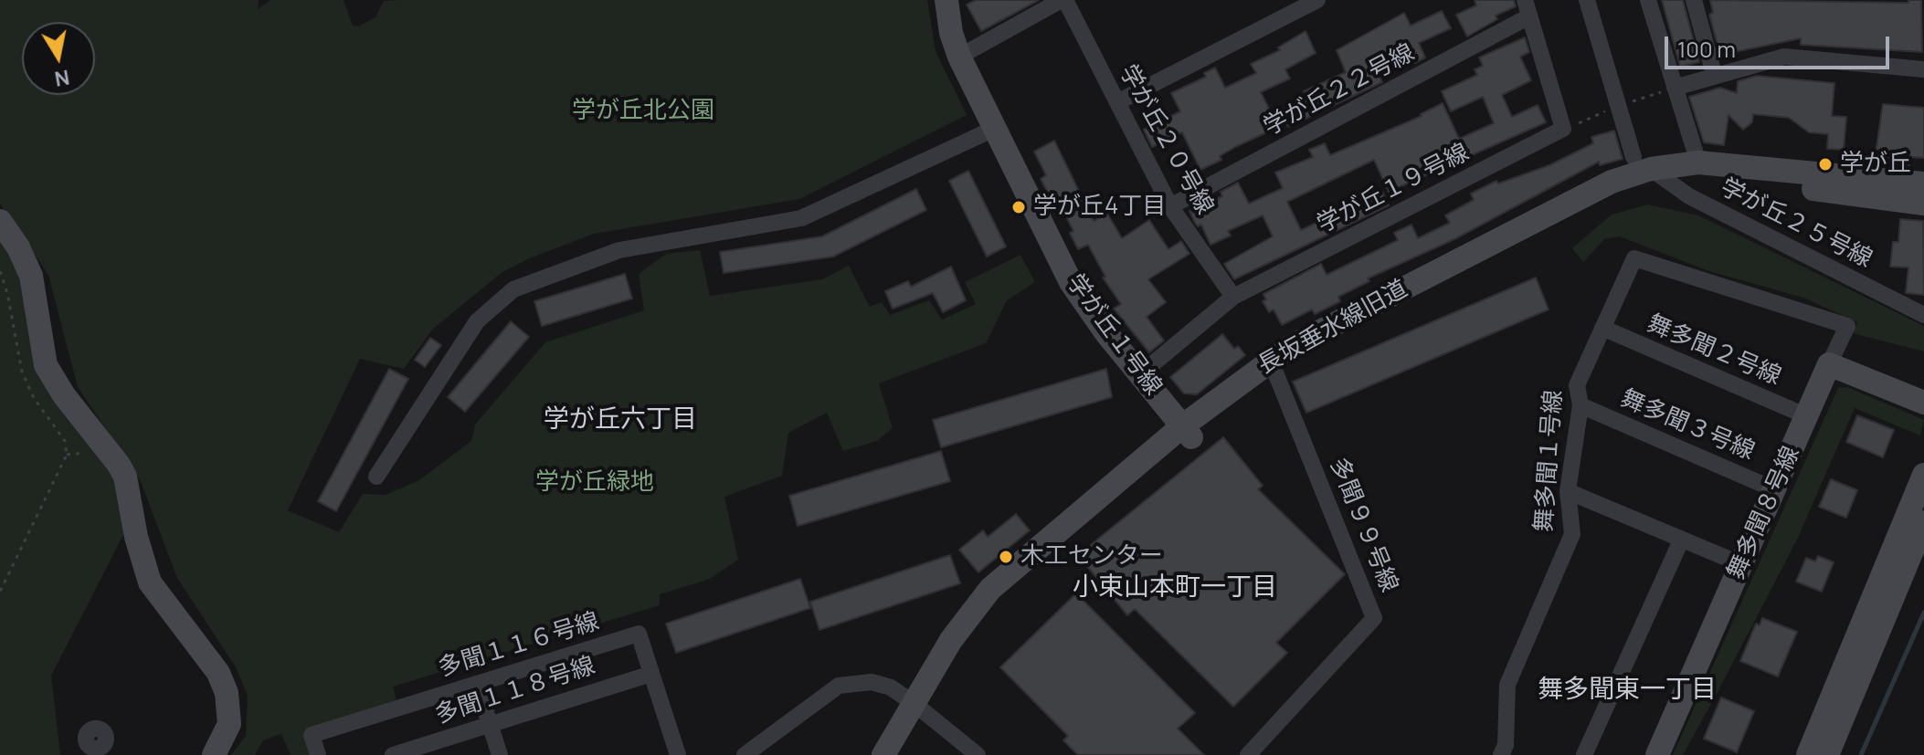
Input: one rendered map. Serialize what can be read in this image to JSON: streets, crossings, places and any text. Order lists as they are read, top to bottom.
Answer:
{
  "streets": {
    "street": [
      "学が丘２２号線",
      "学が丘２０号線",
      "学が丘１９号線",
      "学が丘２５号線",
      "長坂垂水線旧道",
      "学が丘１号線",
      "舞多聞２号線",
      "舞多聞３号線",
      "舞多聞１号線",
      "舞多聞８号線",
      "多聞９９号線",
      "多聞１１６号線",
      "多聞１１８号線"
    ]
  },
  "crossings": [
    ["学が丘２２号線", "学が丘２０号線"],
    ["学が丘２２号線", "学が丘１９号線"],
    ["学が丘２０号線", "学が丘１９号線"],
    ["学が丘１９号線", "学が丘１号線"],
    ["学が丘２５号線", "長坂垂水線旧道"],
    ["長坂垂水線旧道", "学が丘１号線"],
    ["長坂垂水線旧道", "多聞９９号線"],
    ["舞多聞２号線", "舞多聞１号線"],
    ["舞多聞２号線", "舞多聞８号線"],
    ["舞多聞３号線", "舞多聞１号線"],
    ["舞多聞３号線", "舞多聞８号線"],
    ["舞多聞１号線", "舞多聞８号線"],
    ["多聞１１６号線", "多聞１１８号線"]
  ],
  "districts": ["学が丘六丁目", "小束山本町一丁目", "舞多聞東一丁目"],
  "parks": ["学が丘北公園", "学が丘緑地"],
  "places": ["学が丘", "学が丘4丁目", "木工センター"],
  "scale_bar": "100 m",
  "north": "bottom"
}
